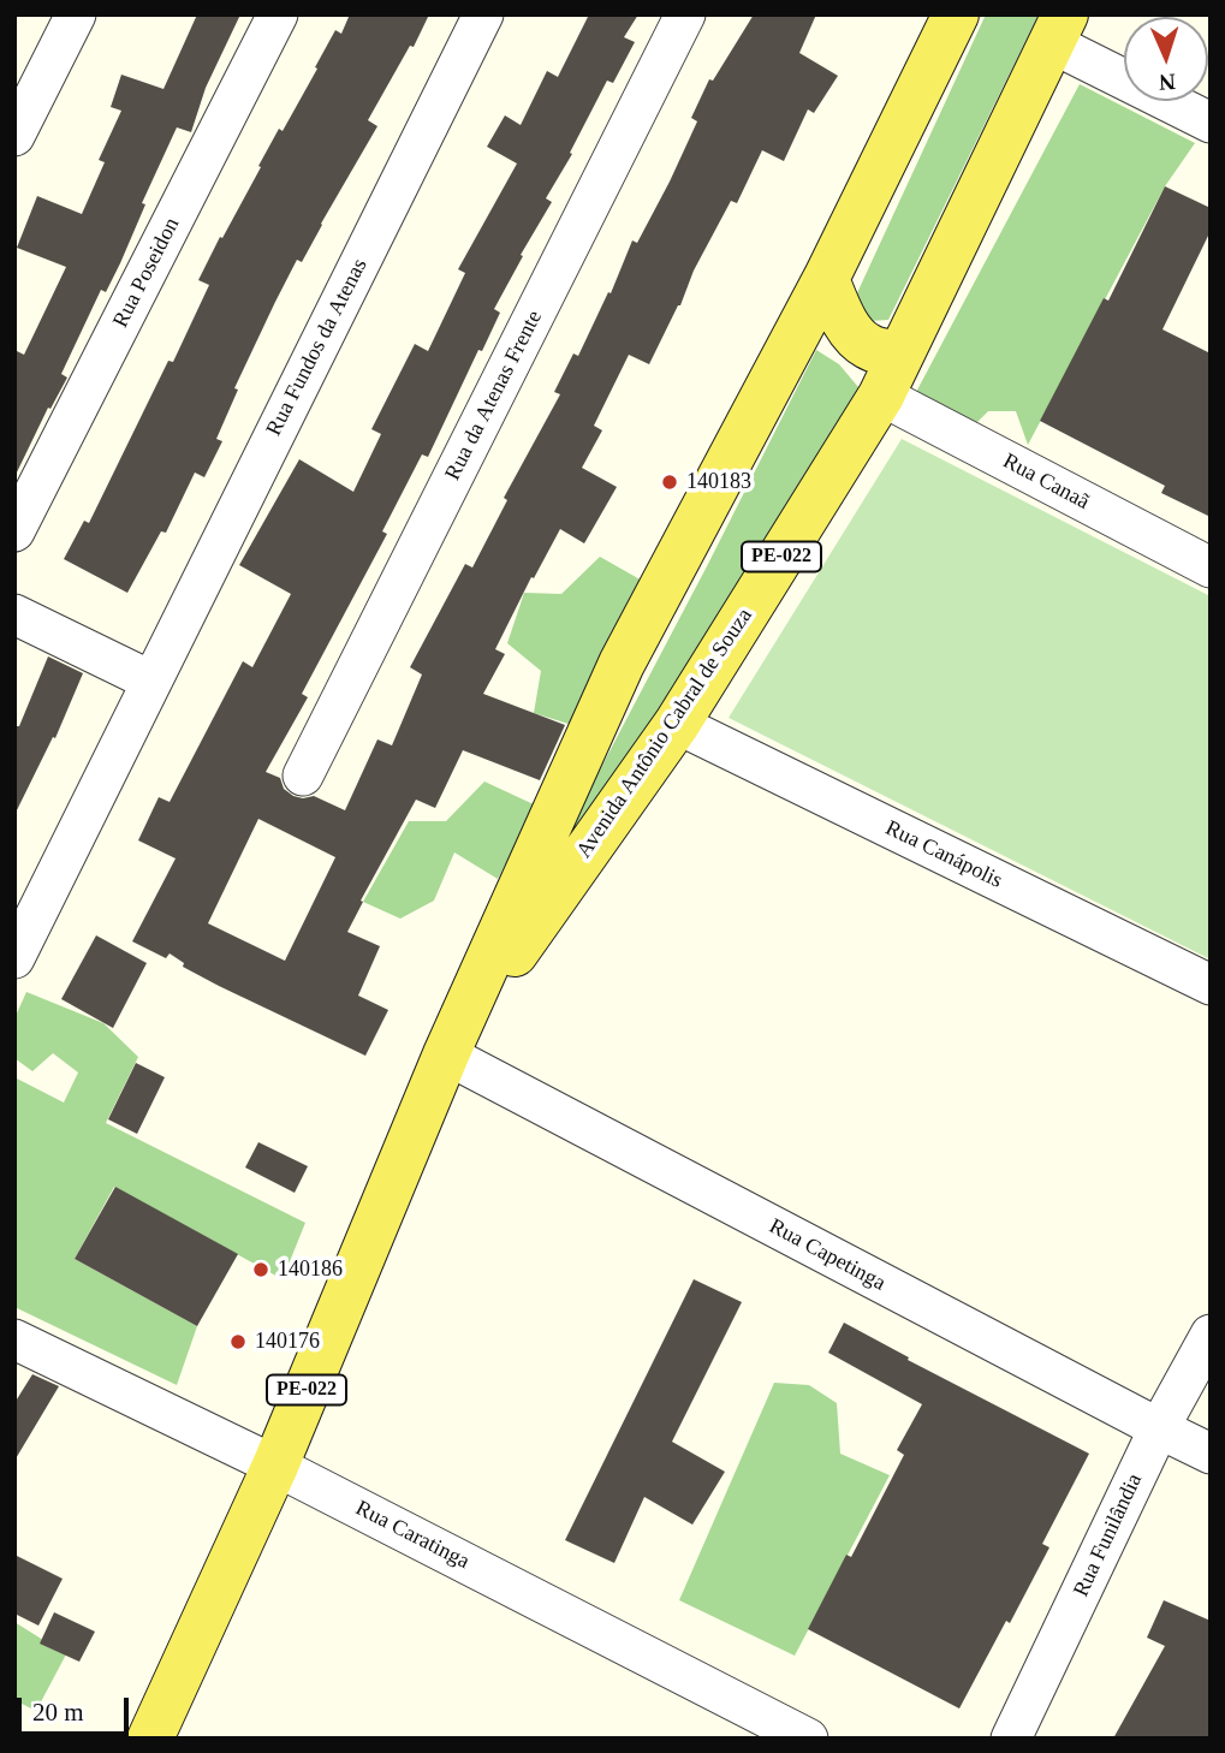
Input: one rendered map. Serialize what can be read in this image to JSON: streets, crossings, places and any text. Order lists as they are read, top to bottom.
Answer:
{
  "streets": {
    "main road": ["PE-022", "Avenida Antônio Cabral de Souza"],
    "street": [
      "Rua Poseidon",
      "Rua Fundos da Atenas",
      "Rua da Atenas Frente",
      "Rua Canaã",
      "Rua Canápolis",
      "Rua Capetinga",
      "Rua Caratinga",
      "Rua Funilândia"
    ]
  },
  "crossings": [
    ["Rua Canaã", "Avenida Antônio Cabral de Souza"],
    ["Avenida Antônio Cabral de Souza", "Rua Canápolis"],
    ["Avenida Antônio Cabral de Souza", "Rua Capetinga"],
    ["Avenida Antônio Cabral de Souza", "Rua Caratinga"],
    ["Rua Capetinga", "Rua Funilândia"]
  ],
  "places": ["140183", "140186", "140176"],
  "scale_bar": "20 m",
  "north": "bottom"
}
